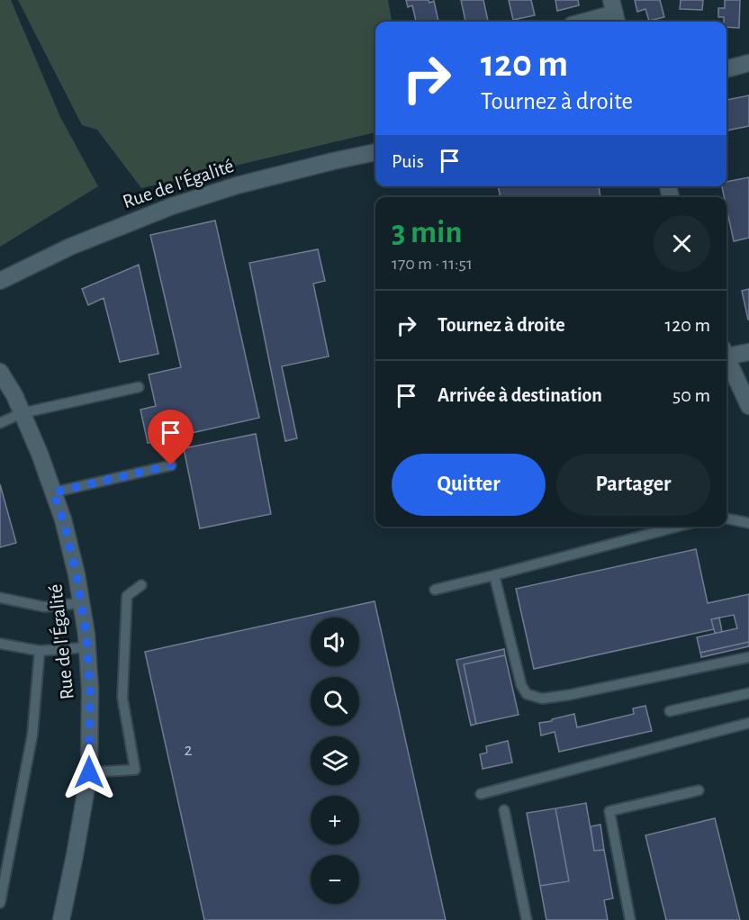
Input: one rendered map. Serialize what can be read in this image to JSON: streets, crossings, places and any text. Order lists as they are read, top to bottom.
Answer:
{
  "streets": {
    "street": ["Rue de l'Égalité"]
  },
  "house_numbers": ["2"],
  "page": {
    "turn": ["120 m", "Tournez à droite"],
    "then": "Puis",
    "heading": ["3 min", "170 m · 11:51"],
    "list": [
      {
        "name": "Tournez à droite",
        "value": "120 m"
      },
      {
        "name": "Arrivée à destination",
        "value": "50 m"
      }
    ],
    "buttons": ["Quitter", "Partager"],
    "map_buttons": ["+", "−"]
  }
}
